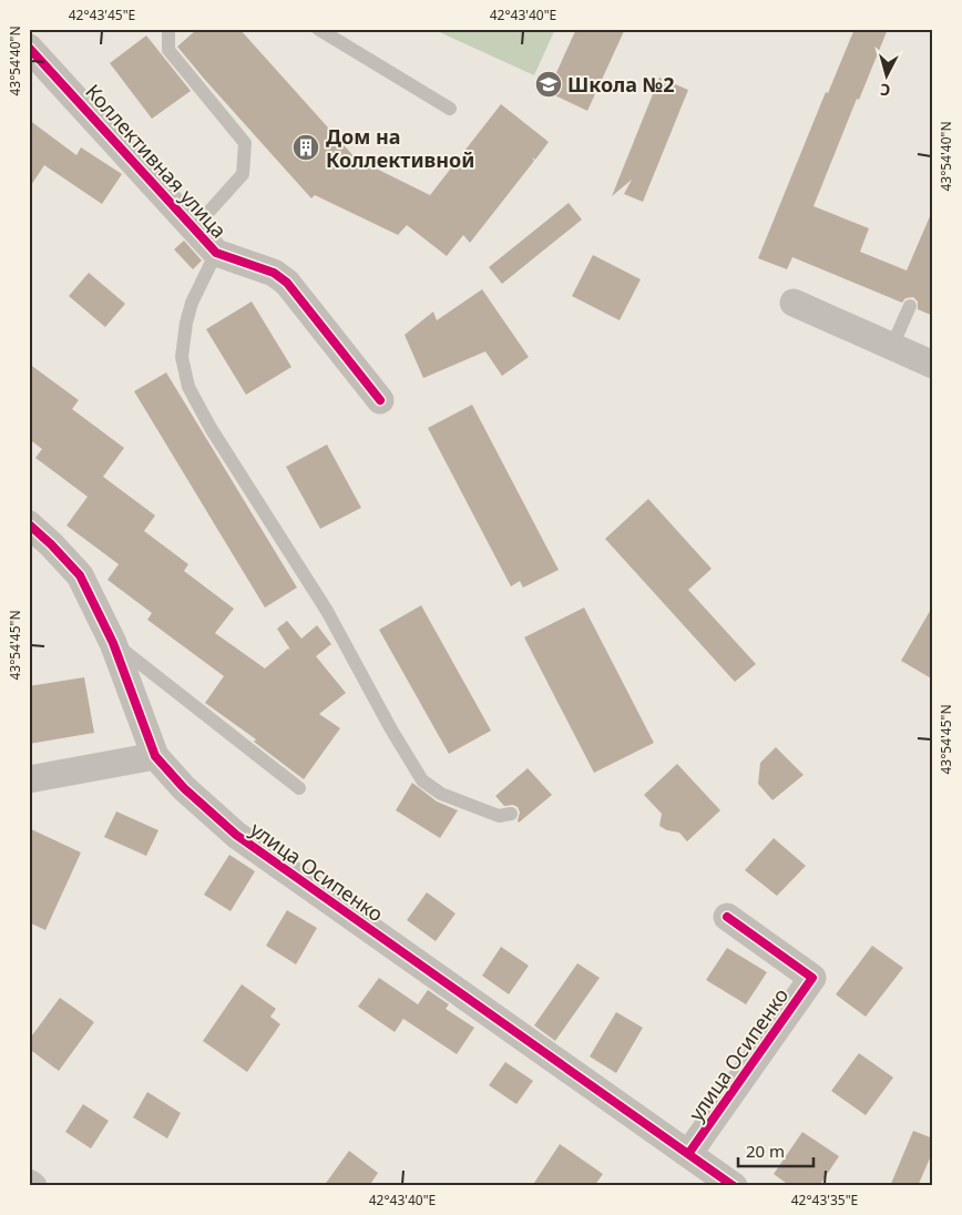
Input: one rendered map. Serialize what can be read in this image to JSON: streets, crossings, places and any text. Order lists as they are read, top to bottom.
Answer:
{
  "streets": {
    "street": ["Коллективная улица", "улица Осипенко"]
  },
  "places": {
    "school or university": ["Школа №2"],
    "building": ["Дом на Коллективной"]
  },
  "scale_bar": "20 m",
  "north": "bottom",
  "coordinates": [
    "42°43'45\"E",
    "42°43'40\"E",
    "43°54'40\"N",
    "43°54'45\"N",
    "42°43'35\"E"
  ]
}
